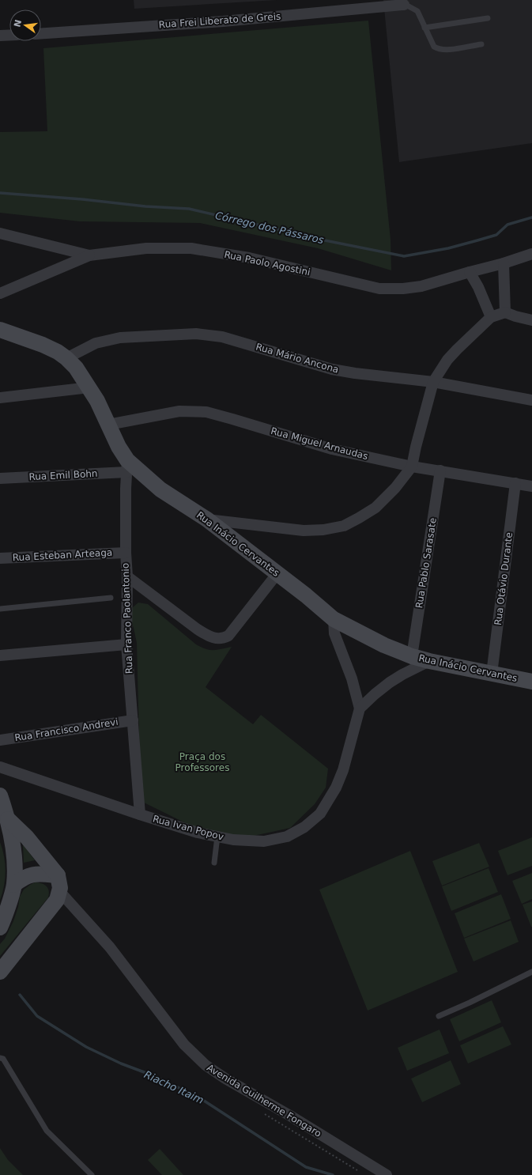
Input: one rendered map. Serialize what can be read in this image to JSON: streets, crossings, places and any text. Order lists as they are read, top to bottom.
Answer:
{
  "streets": {
    "main road": ["Rua Inácio Cervantes"],
    "street": [
      "Rua Frei Liberato de Greis",
      "Rua Paolo Agostini",
      "Rua Mário Ancona",
      "Rua Miguel Arnaudas",
      "Rua Emil Bohn",
      "Rua Esteban Arteaga",
      "Rua Pablo Sarasate",
      "Rua Otávio Durante",
      "Rua Franco Paolantonio",
      "Rua Francisco Andrevi",
      "Rua Ivan Popov",
      "Avenida Guilherme Fongaro"
    ]
  },
  "crossings": [
    ["Rua Mário Ancona", "Rua Inácio Cervantes"],
    ["Rua Miguel Arnaudas", "Rua Inácio Cervantes"],
    ["Rua Miguel Arnaudas", "Rua Pablo Sarasate"],
    ["Rua Miguel Arnaudas", "Rua Otávio Durante"],
    ["Rua Emil Bohn", "Rua Inácio Cervantes"],
    ["Rua Emil Bohn", "Rua Franco Paolantonio"],
    ["Rua Inácio Cervantes", "Rua Pablo Sarasate"],
    ["Rua Inácio Cervantes", "Rua Otávio Durante"],
    ["Rua Inácio Cervantes", "Rua Franco Paolantonio"],
    ["Rua Esteban Arteaga", "Rua Franco Paolantonio"],
    ["Rua Franco Paolantonio", "Rua Francisco Andrevi"],
    ["Rua Franco Paolantonio", "Rua Ivan Popov"]
  ],
  "water": ["Córrego dos Pássaros", "Riacho Itaim"],
  "parks": ["Praça dos Professores"],
  "north": "left"
}
